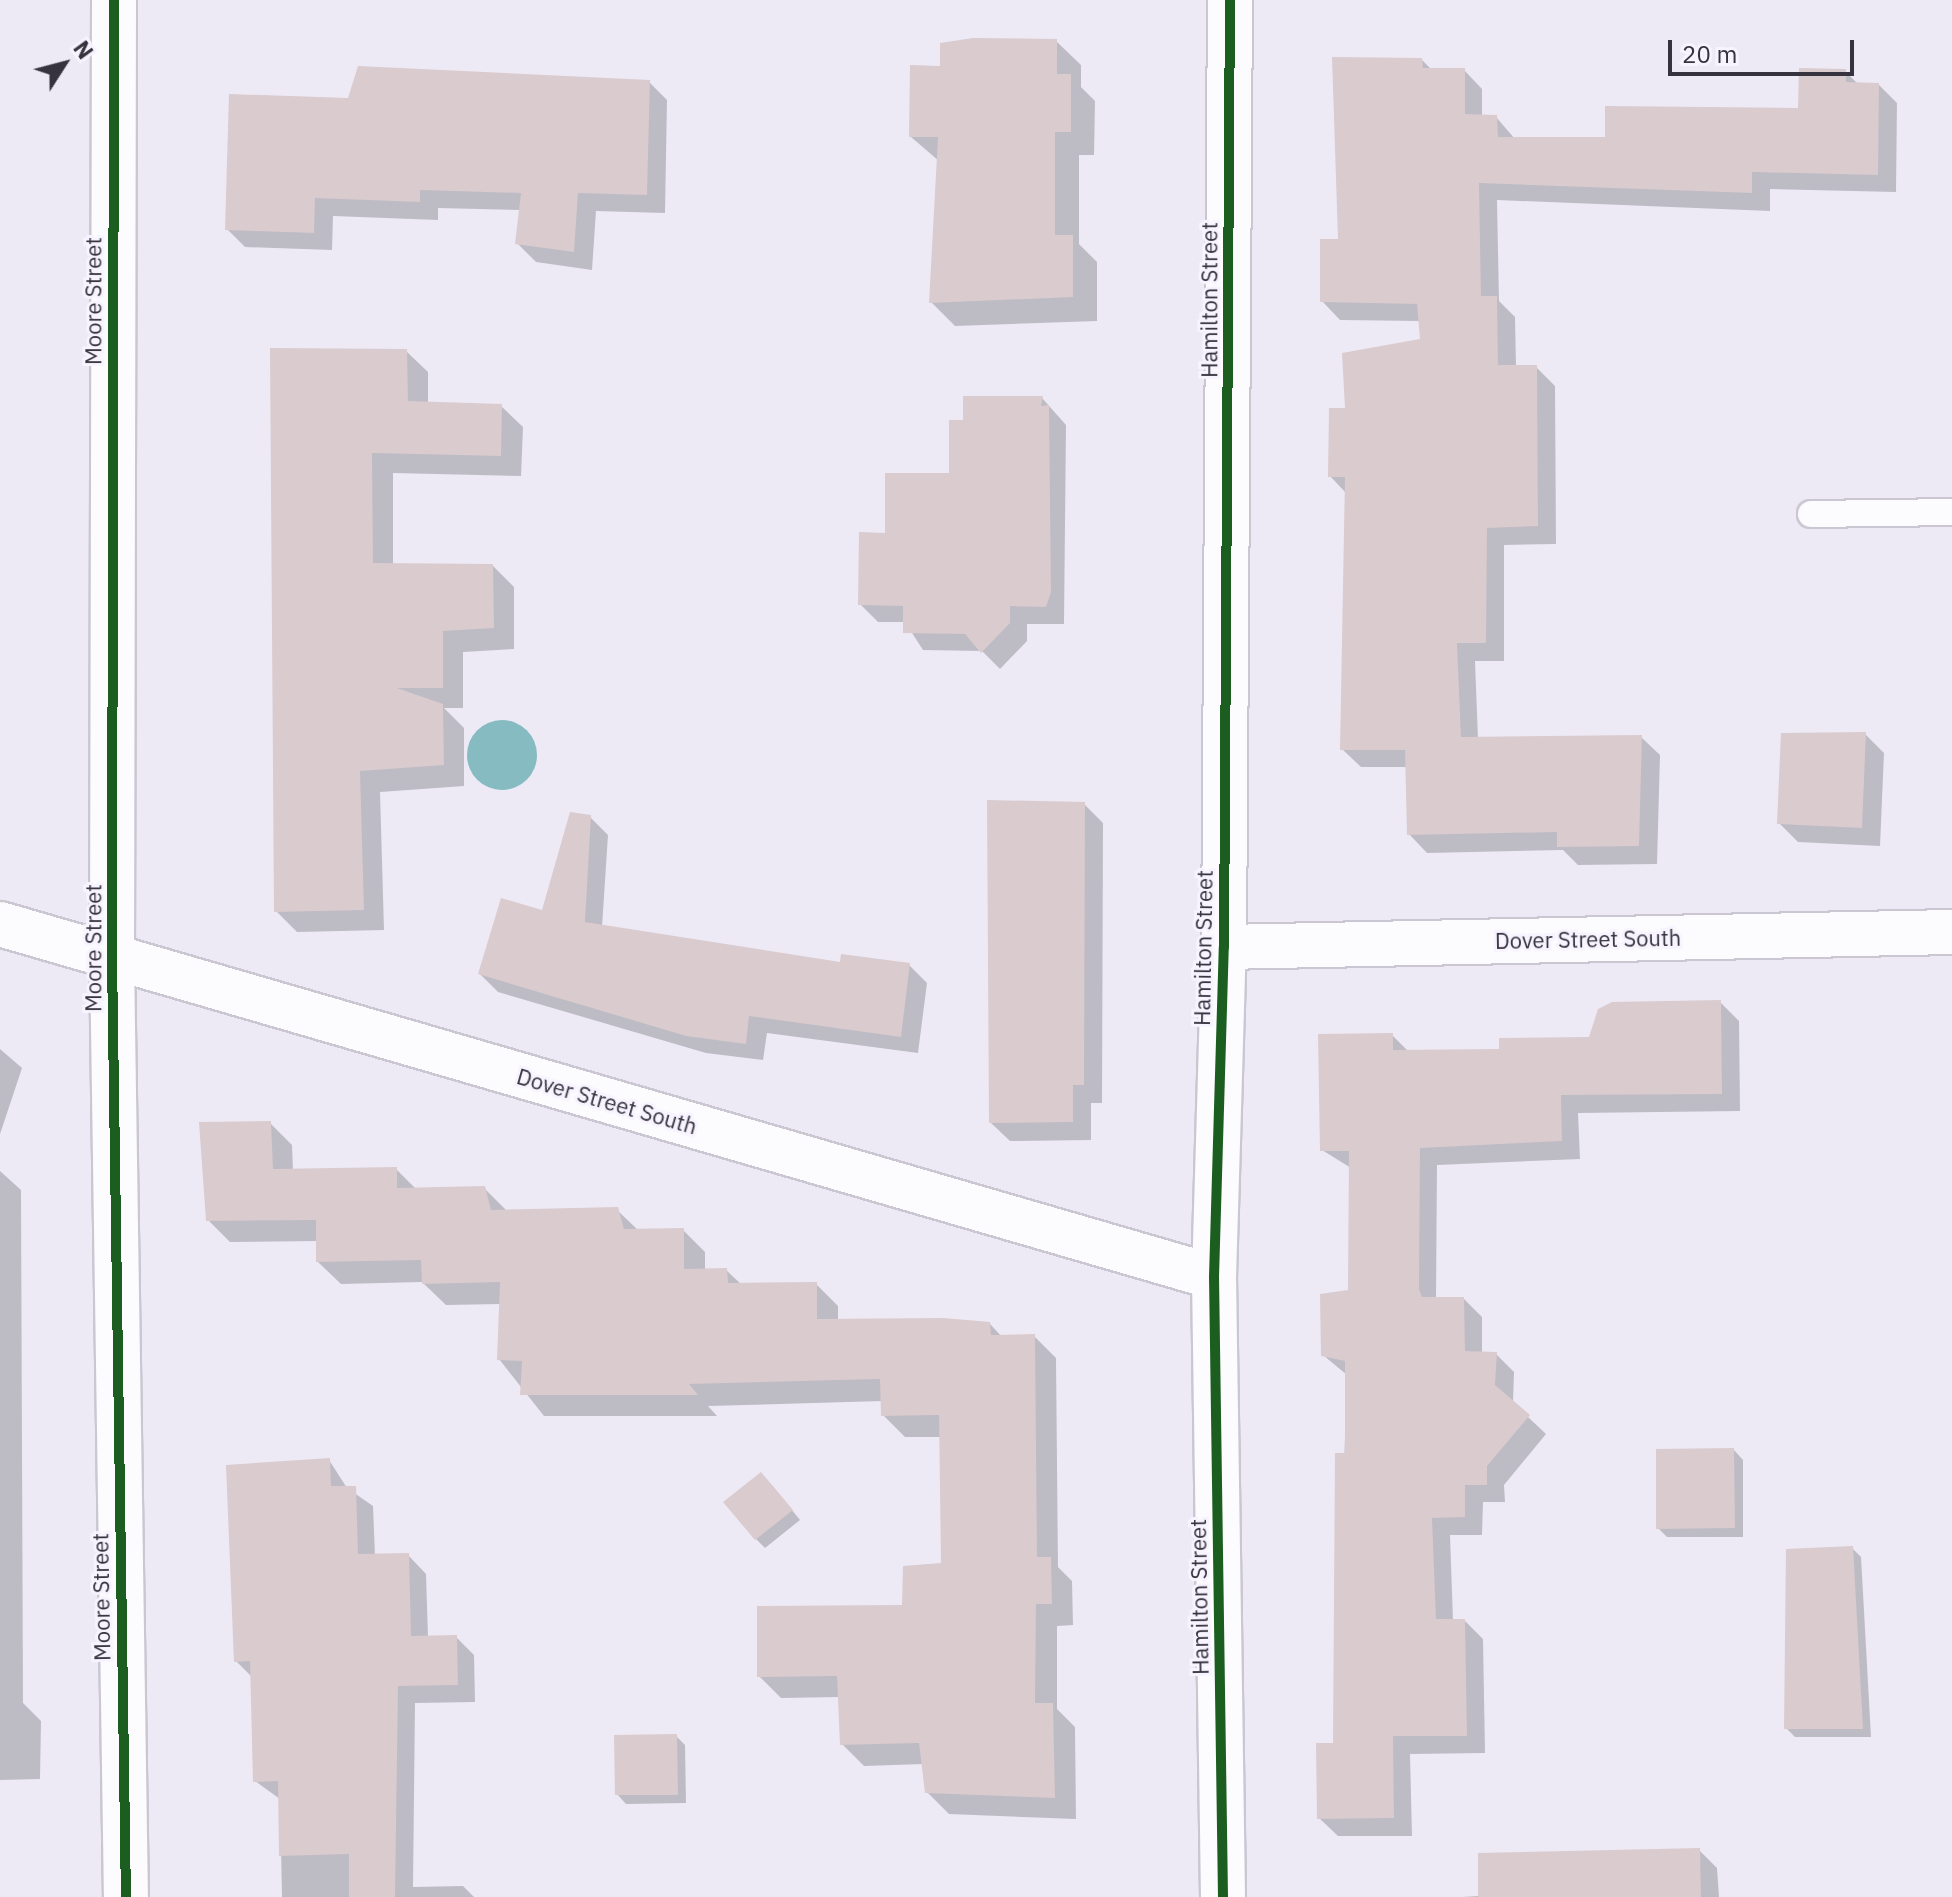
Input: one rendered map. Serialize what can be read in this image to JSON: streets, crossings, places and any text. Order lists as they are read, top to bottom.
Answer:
{
  "streets": {
    "street": ["Hamilton Street", "Moore Street", "Dover Street South"]
  },
  "crossings": [
    ["Hamilton Street", "Dover Street South"],
    ["Moore Street", "Dover Street South"]
  ],
  "scale_bar": "20 m",
  "north": "top right"
}
